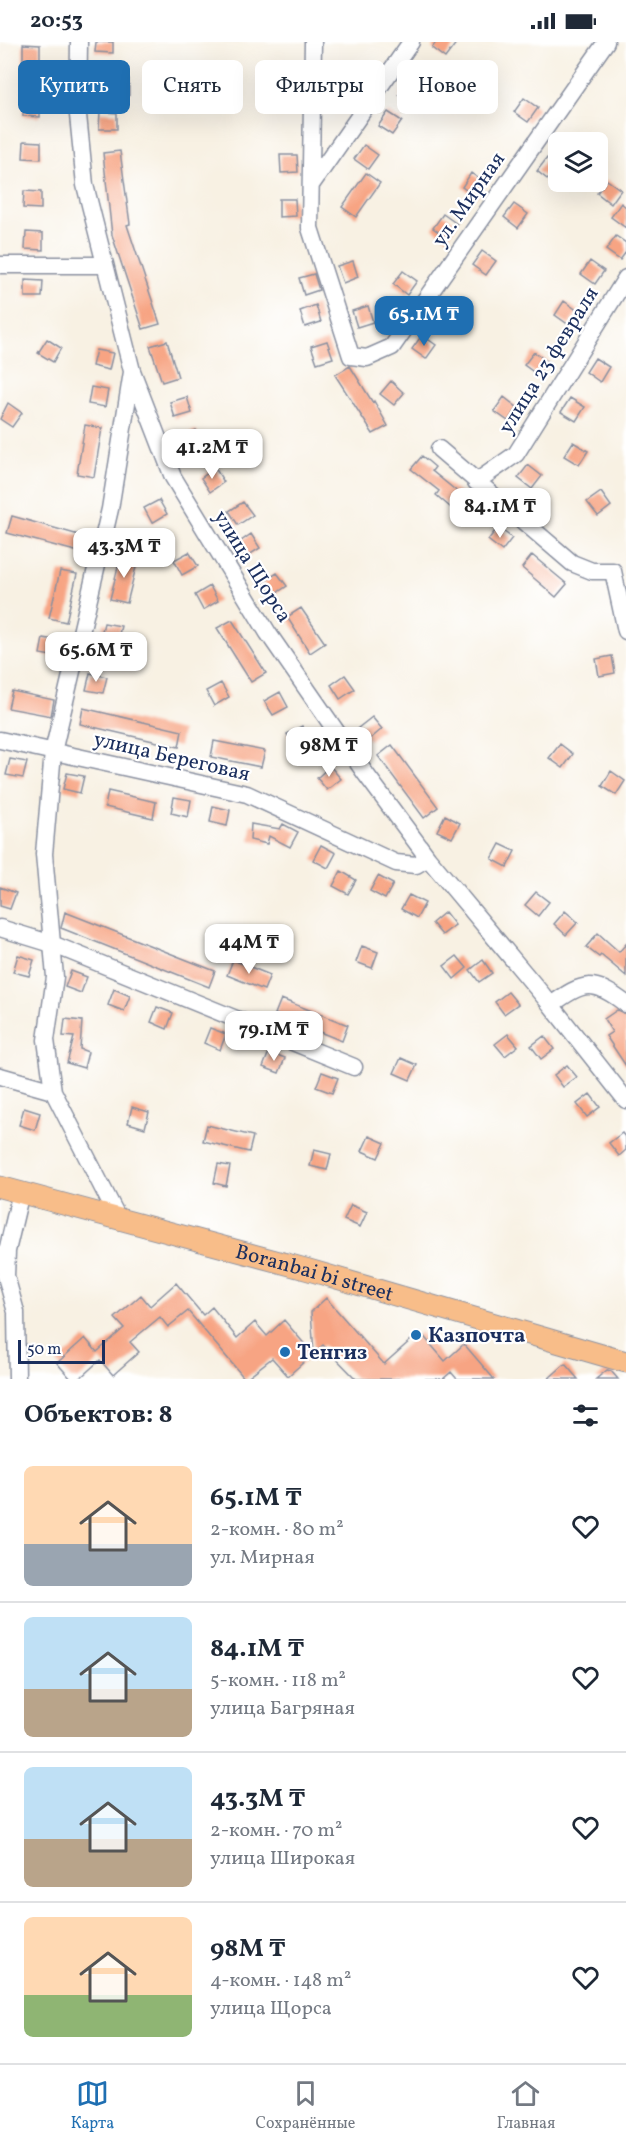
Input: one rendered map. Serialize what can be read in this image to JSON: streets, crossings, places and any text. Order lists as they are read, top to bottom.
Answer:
{
  "streets": {
    "main road": ["Boranbai bi street"],
    "street": [
      "ул. Мирная",
      "улица 23 февраля",
      "улица Щорса",
      "улица Береговая"
    ]
  },
  "crossings": [
    ["улица Щорса", "улица Береговая"]
  ],
  "places": ["Казпочта", "Тенгиз"],
  "scale_bar": "50 m",
  "page": {
    "status": "20:53",
    "chip": [
      "Купить",
      "Снять",
      "Фильтры",
      "Новое"
    ],
    "price": [
      "65.1M ₸",
      "41.2M ₸",
      "84.1M ₸",
      "43.3M ₸",
      "65.6M ₸",
      "98M ₸",
      "44M ₸",
      "79.1M ₸"
    ],
    "scale": "50 m",
    "heading": "Объектов: 8",
    "list": [
      {
        "name": "65.1M ₸",
        "note": "2-комн. · 80 m² · ул. Мирная"
      },
      {
        "name": "84.1M ₸",
        "note": "5-комн. · 118 m² · улица Багряная"
      },
      {
        "name": "43.3M ₸",
        "note": "2-комн. · 70 m² · улица Широкая"
      },
      {
        "name": "98M ₸",
        "note": "4-комн. · 148 m² · улица Щорса"
      }
    ],
    "tabs": ["Карта", "Сохранённые", "Главная"]
  }
}
